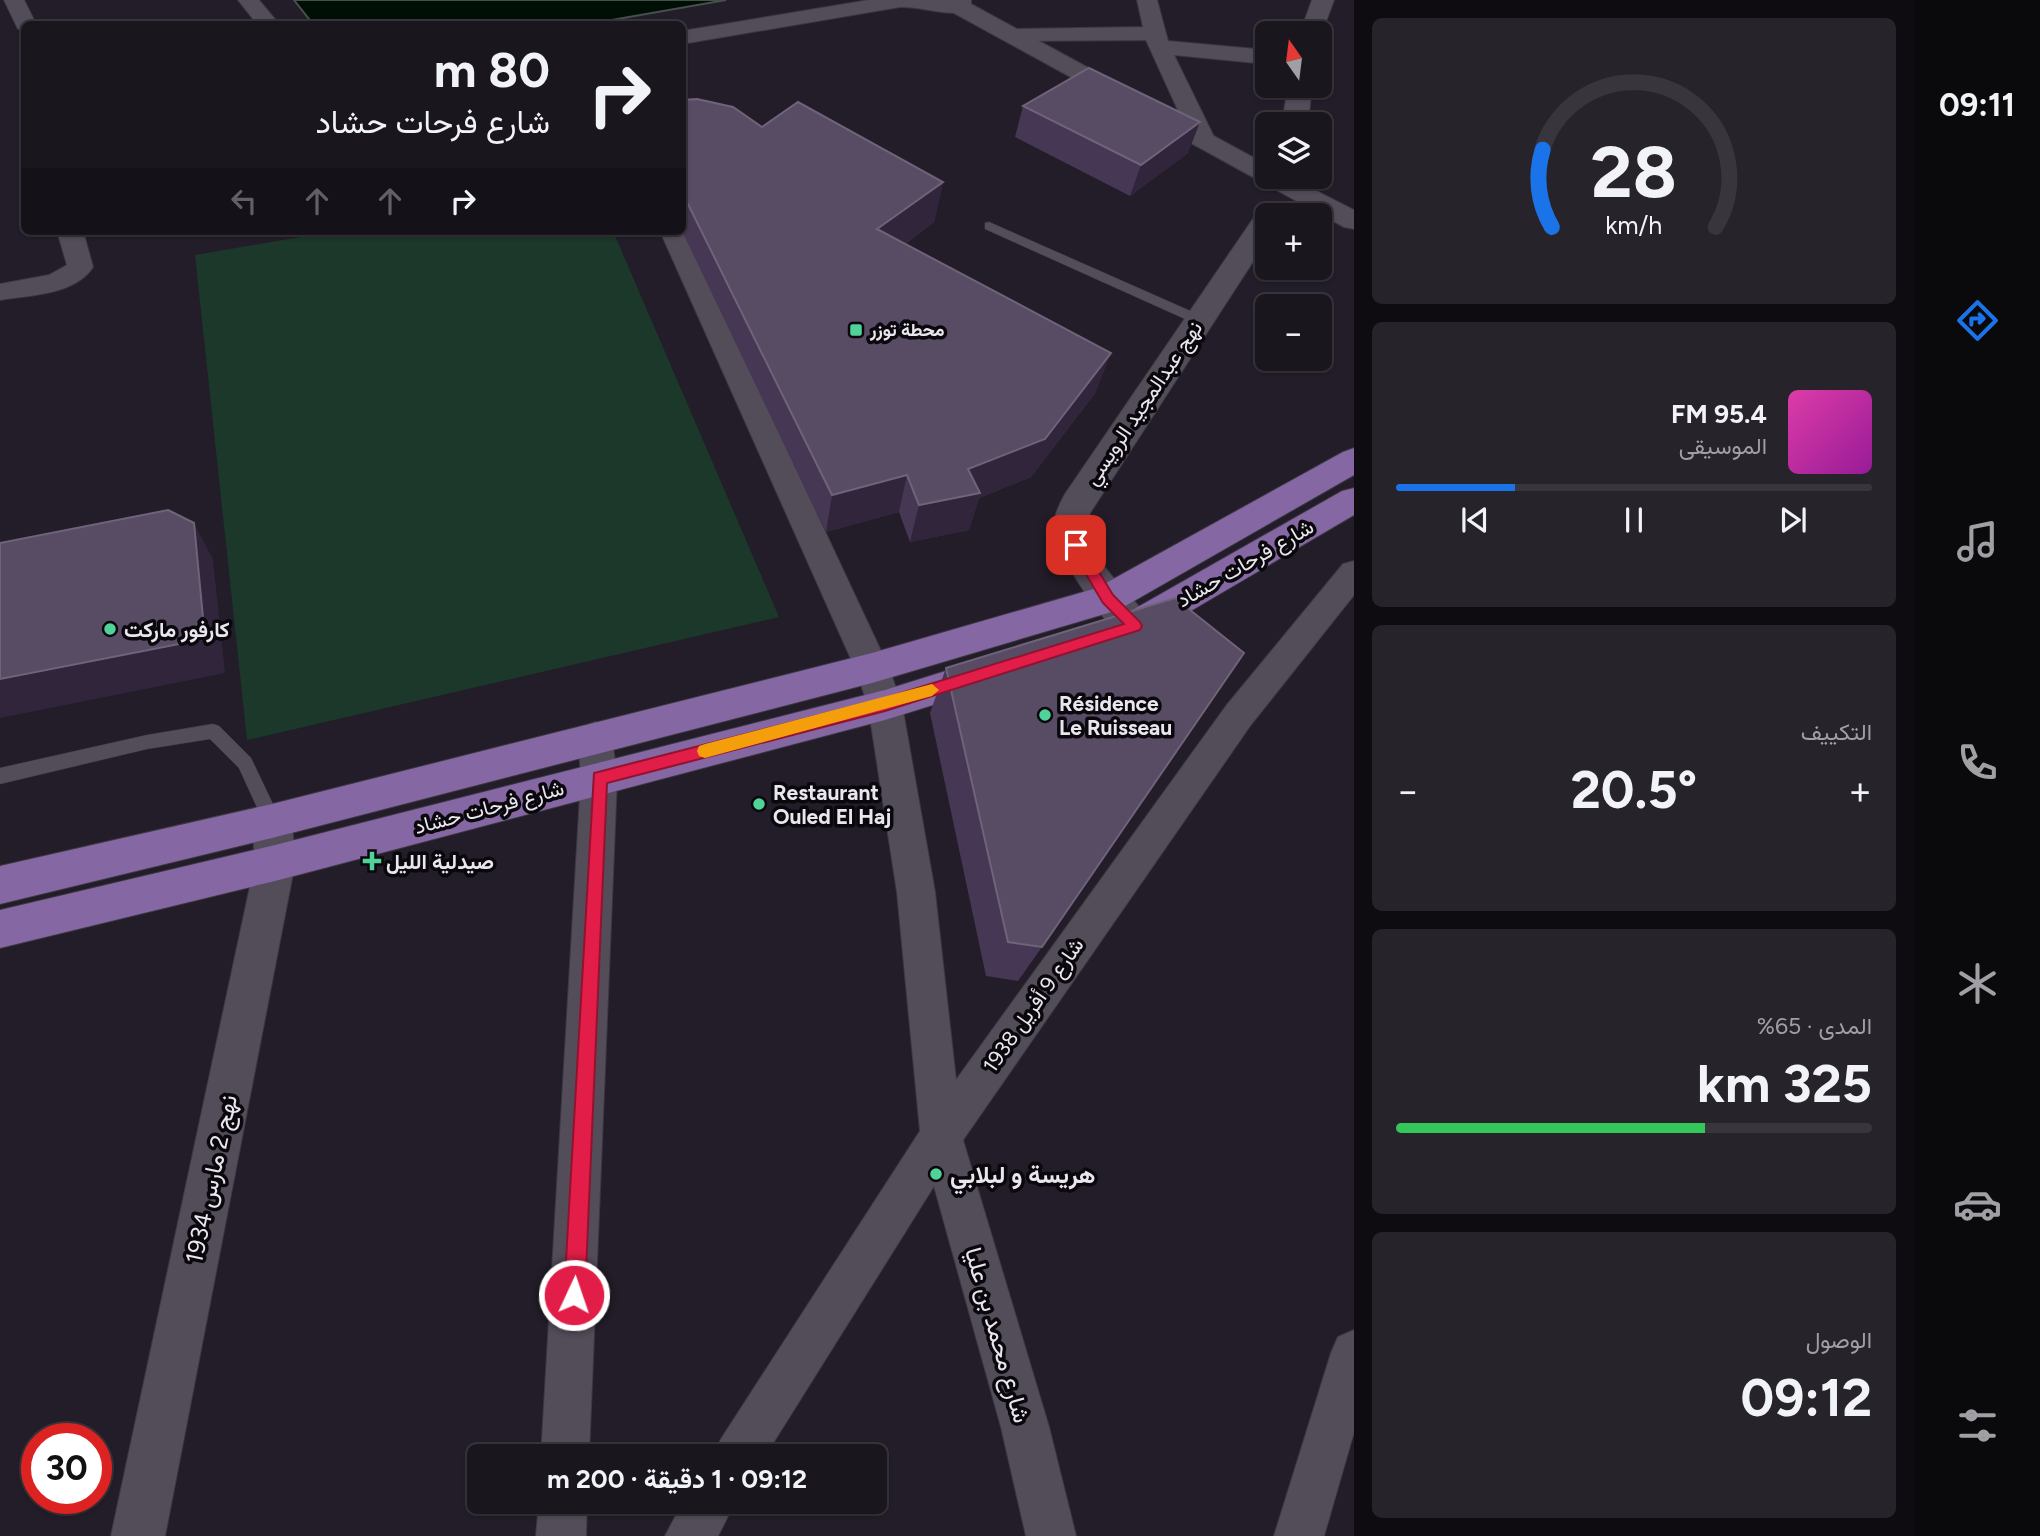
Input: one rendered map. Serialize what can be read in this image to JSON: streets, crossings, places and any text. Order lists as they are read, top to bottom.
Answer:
{
  "streets": {
    "main road": ["شارع فرحات حشاد"],
    "street": [
      "نهج عبدالمجيد الرويسي",
      "شارع 9 أفريل 1938",
      "نهج 2 مارس 1934",
      "شارع محمد بن عليا"
    ]
  },
  "crossings": [
    ["نهج عبدالمجيد الرويسي", "شارع فرحات حشاد"],
    ["شارع فرحات حشاد", "نهج 2 مارس 1934"],
    ["شارع فرحات حشاد", "شارع محمد بن عليا"],
    ["شارع 9 أفريل 1938", "شارع محمد بن عليا"]
  ],
  "places": {
    "transit": ["محطة توزر"],
    "other": [
      "كارفور ماركت",
      "Résidence Le Ruisseau",
      "Restaurant Ouled El Haj",
      "هريسة و لبلابي"
    ],
    "health": ["صيدلية الليل"]
  },
  "north": "top",
  "page": {
    "tabs": "09:11",
    "map_buttons": ["+", "−"],
    "turn": ["80 m", "شارع فرحات حشاد"],
    "song": ["95.4 FM", "الموسيقى"],
    "tile": [
      "التكييف",
      ["المدى · 65%", "325 km"],
      ["الوصول", "09:12"]
    ],
    "heat": ["−", "20.5°", "+"],
    "limit": "30",
    "trip": "09:12 · 1 دقيقة · 200 m",
    "gauge": ["28", "km/h"]
  }
}
